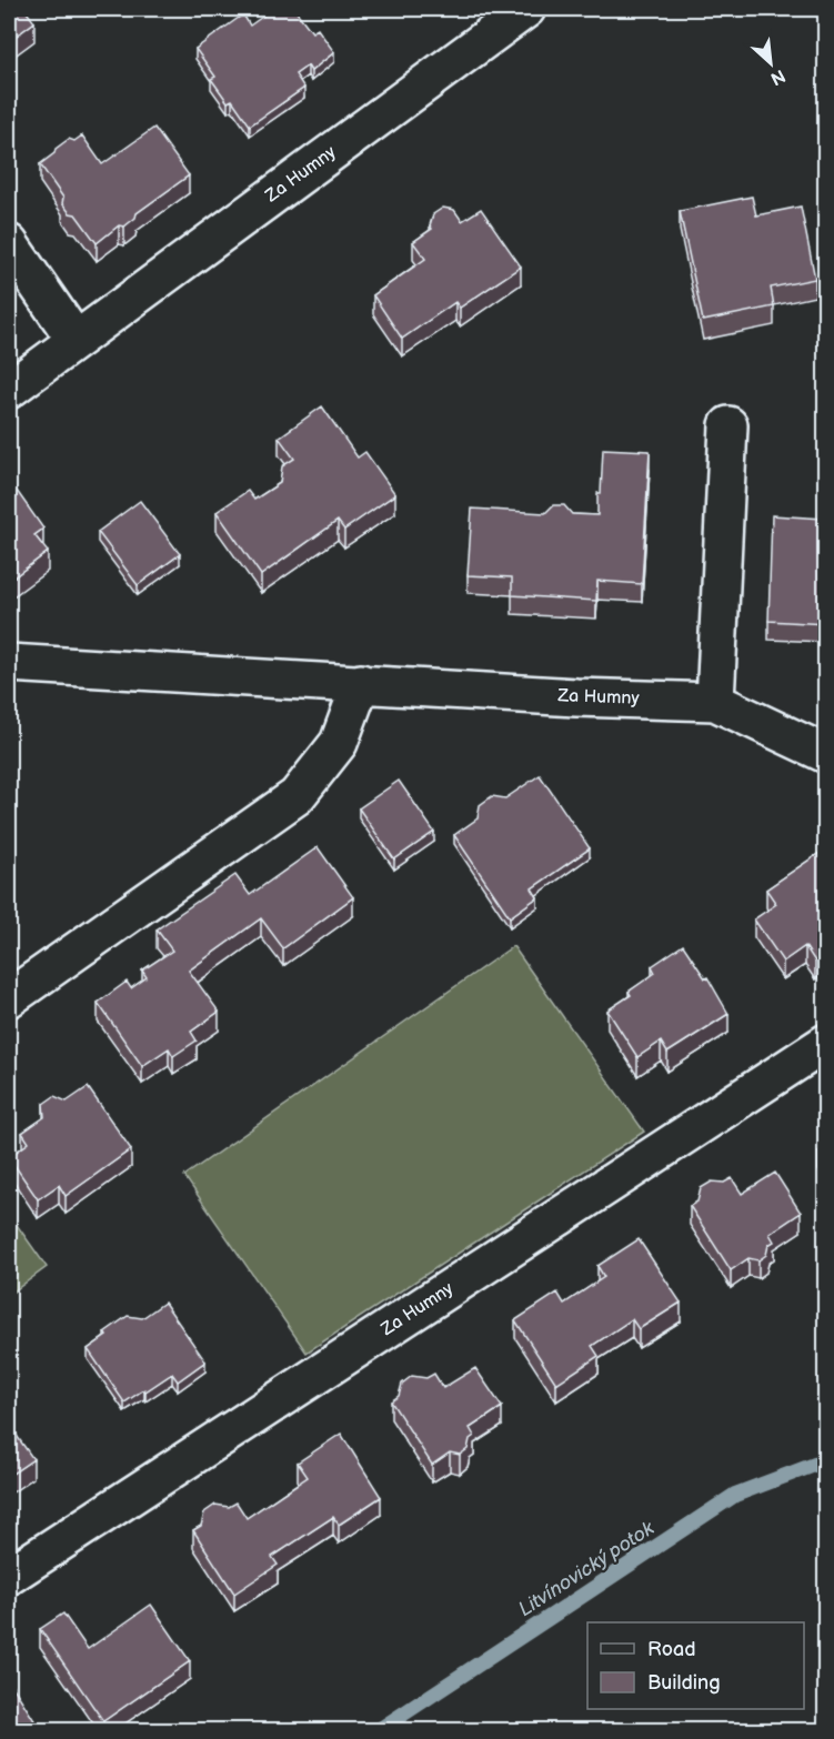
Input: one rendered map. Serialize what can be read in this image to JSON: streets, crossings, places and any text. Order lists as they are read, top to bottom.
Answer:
{
  "streets": {
    "street": ["Za Humny"]
  },
  "water": ["Litvínovický potok"],
  "legend": ["Road", "Building"],
  "north": "bottom right"
}
